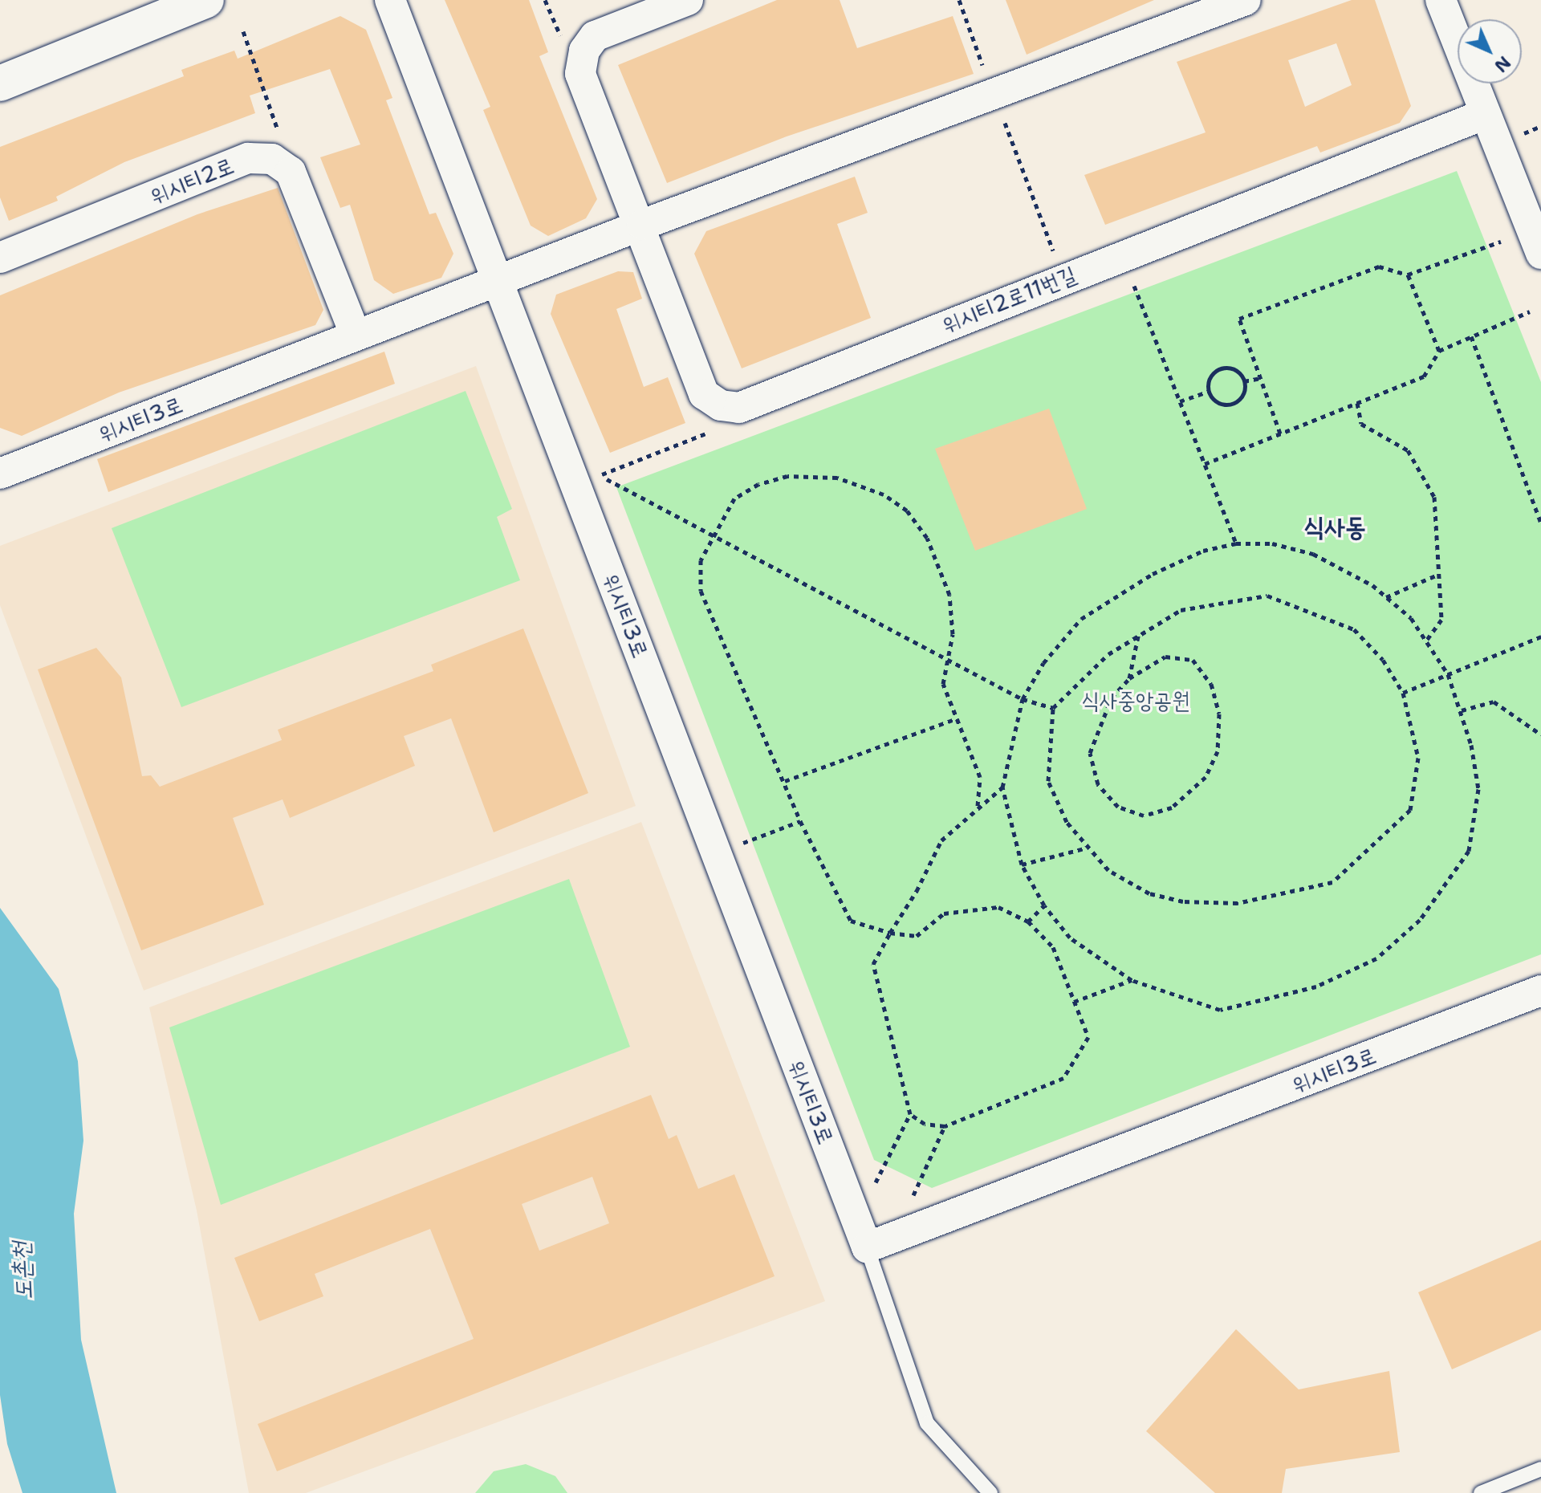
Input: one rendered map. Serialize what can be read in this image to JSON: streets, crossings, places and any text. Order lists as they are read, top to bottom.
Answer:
{
  "streets": {
    "street": ["위시티2로", "위시티2로11번길", "위시티3로"]
  },
  "crossings": [
    ["위시티2로", "위시티3로"]
  ],
  "districts": ["식사동"],
  "water": ["도촌천"],
  "parks": ["식사중앙공원"],
  "north": "bottom right"
}
